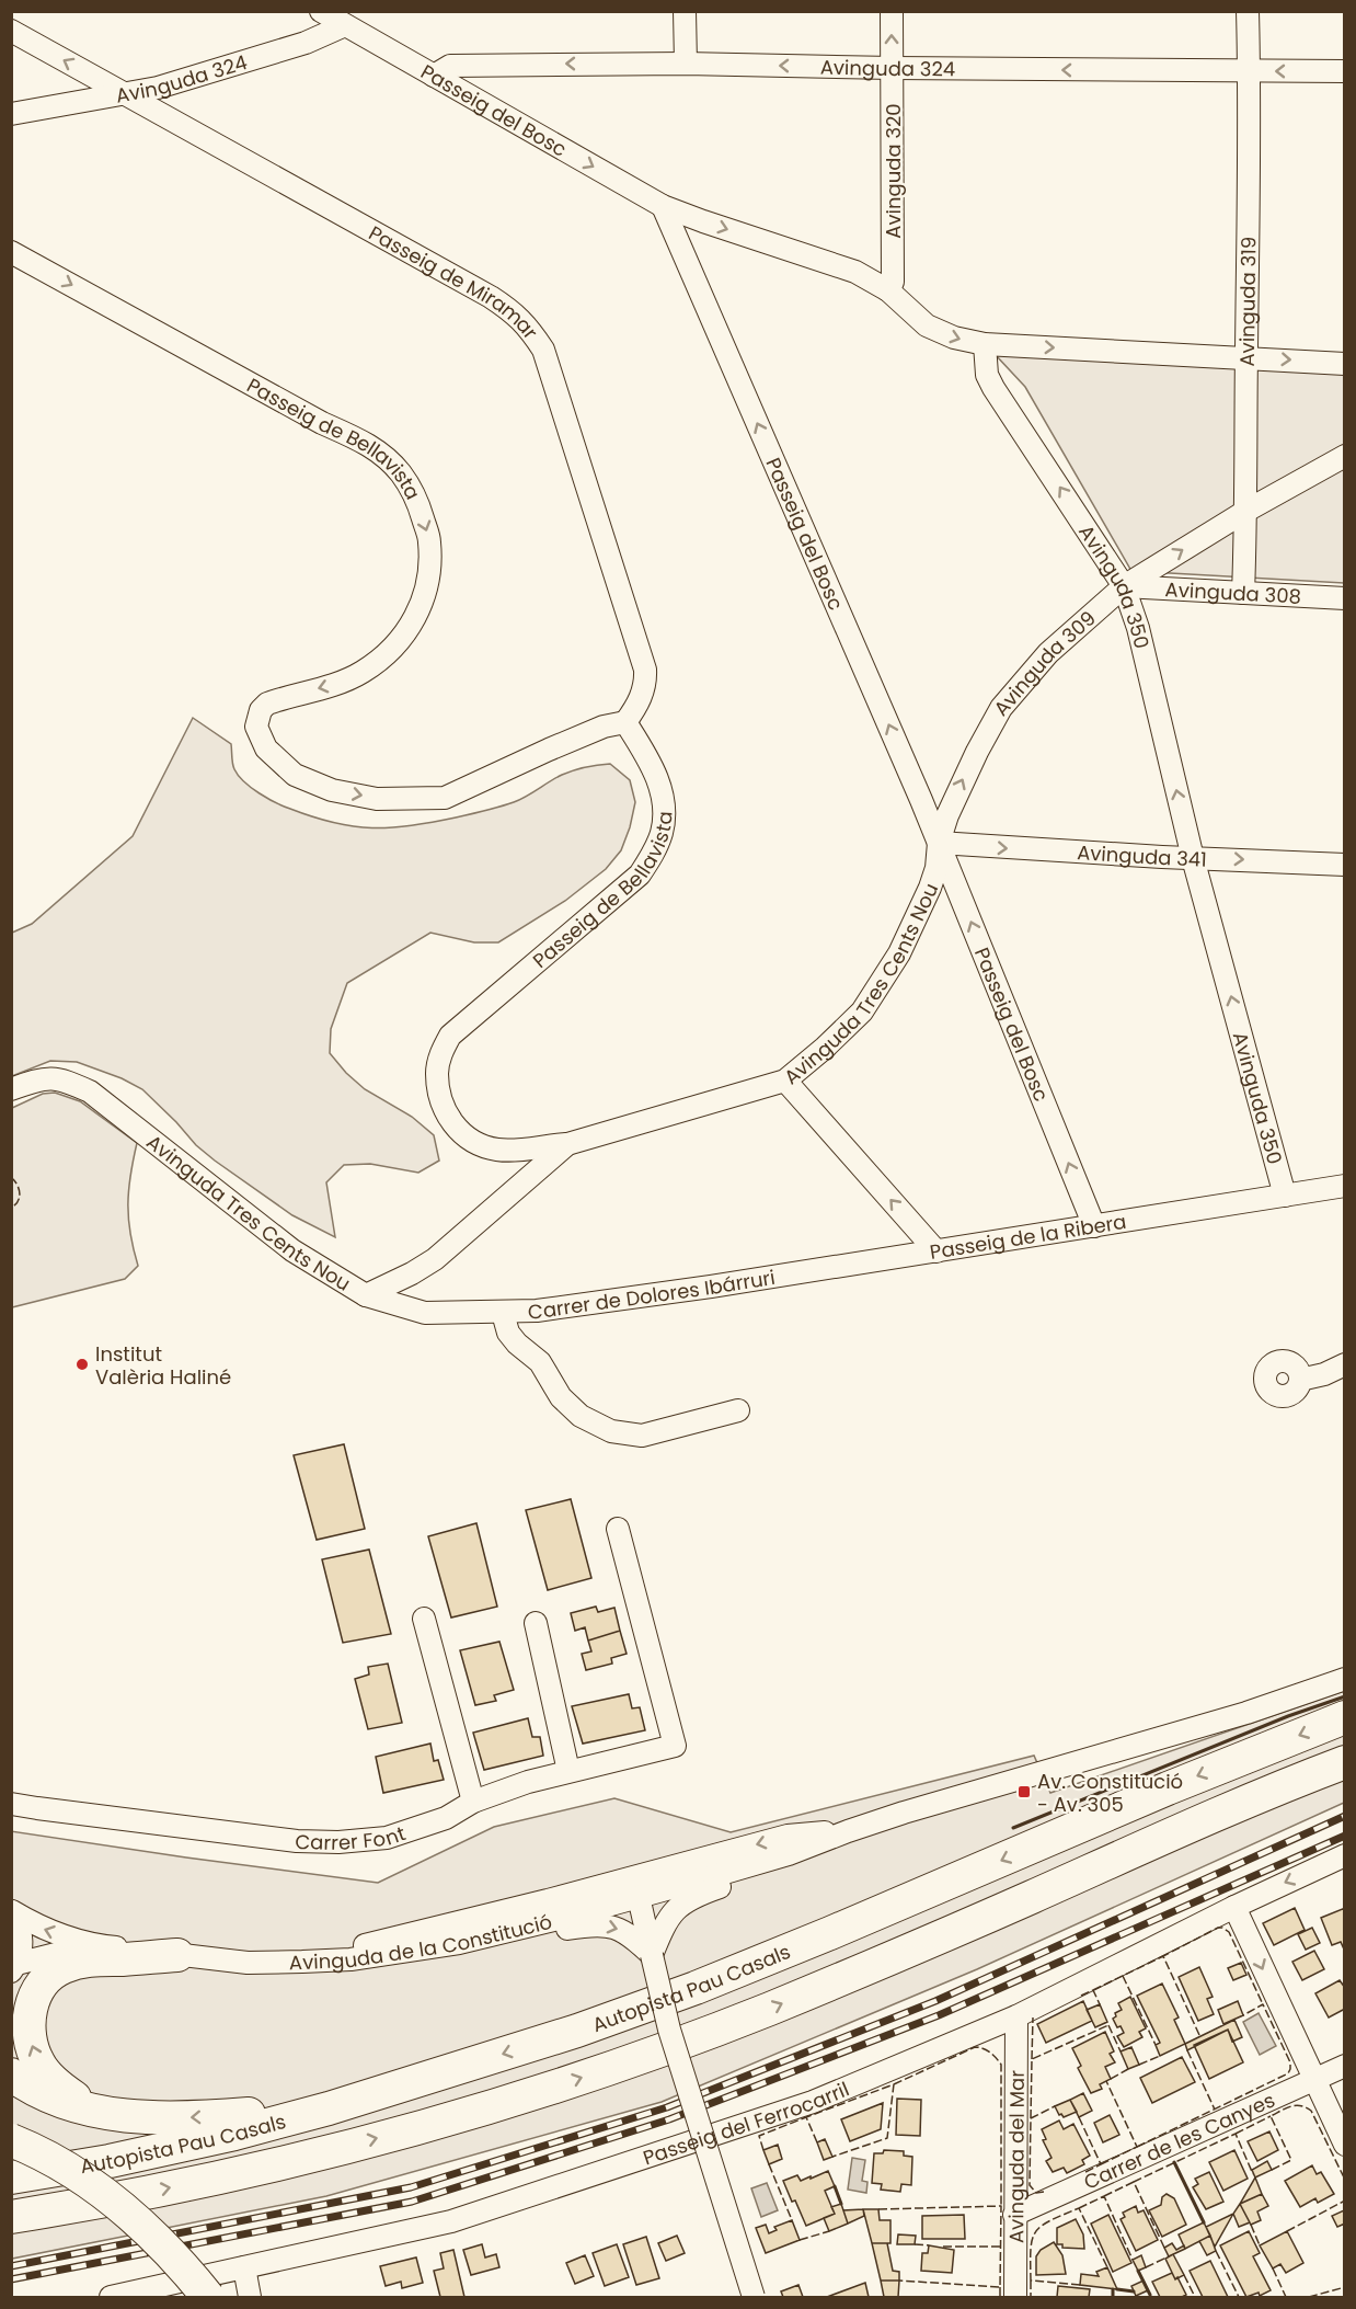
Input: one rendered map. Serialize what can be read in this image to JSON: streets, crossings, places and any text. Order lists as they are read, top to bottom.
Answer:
{
  "streets": {
    "highway": ["Autopista Pau Casals"],
    "street": [
      "Avinguda 324",
      "Passeig del Bosc",
      "Avinguda 320",
      "Passeig de Miramar",
      "Avinguda 319",
      "Passeig de Bellavista",
      "Avinguda 350",
      "Avinguda 308",
      "Avinguda 309",
      "Avinguda 341",
      "Avinguda Tres Cents Nou",
      "Passeig de la Ribera",
      "Carrer de Dolores Ibárruri",
      "Carrer Font",
      "Avinguda de la Constitució",
      "Passeig del Ferrocarril",
      "Carrer de les Canyes",
      "Avinguda del Mar"
    ]
  },
  "crossings": [
    ["Avinguda 324", "Passeig del Bosc"],
    ["Avinguda 324", "Avinguda 320"],
    ["Avinguda 324", "Passeig de Miramar"],
    ["Avinguda 324", "Avinguda 319"],
    ["Passeig del Bosc", "Avinguda 309"],
    ["Passeig del Bosc", "Avinguda 341"],
    ["Passeig del Bosc", "Avinguda Tres Cents Nou"],
    ["Passeig del Bosc", "Passeig de la Ribera"],
    ["Passeig de Miramar", "Passeig de Bellavista"],
    ["Avinguda 319", "Avinguda 308"],
    ["Avinguda 319", "Avinguda 309"],
    ["Passeig de Bellavista", "Avinguda Tres Cents Nou"],
    ["Avinguda 350", "Avinguda 308"],
    ["Avinguda 350", "Avinguda 309"],
    ["Avinguda 350", "Avinguda 341"],
    ["Avinguda 350", "Passeig de la Ribera"],
    ["Avinguda 308", "Avinguda 309"],
    ["Avinguda 309", "Avinguda 341"],
    ["Avinguda 309", "Avinguda Tres Cents Nou"],
    ["Avinguda 341", "Avinguda Tres Cents Nou"],
    ["Avinguda Tres Cents Nou", "Passeig de la Ribera"],
    ["Avinguda Tres Cents Nou", "Carrer de Dolores Ibárruri"],
    ["Passeig de la Ribera", "Carrer de Dolores Ibárruri"],
    ["Passeig del Ferrocarril", "Avinguda del Mar"],
    ["Carrer de les Canyes", "Avinguda del Mar"]
  ],
  "one_way": [
    "Avinguda 324",
    "Avinguda 350",
    "Avinguda 309",
    "Avinguda 341",
    "Passeig de la Ribera"
  ],
  "places": {
    "other": ["Institut Valèria Haliné"],
    "transit": ["Av. Constitució - Av. 305"]
  }
}
